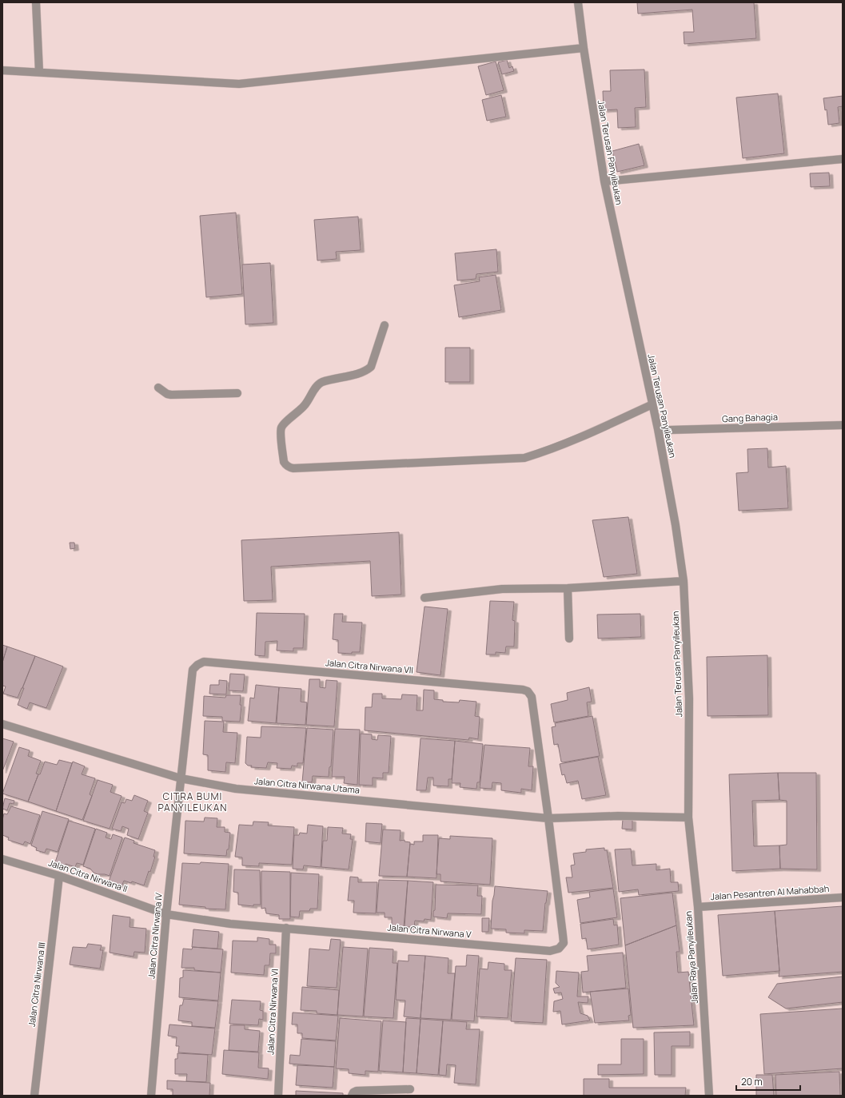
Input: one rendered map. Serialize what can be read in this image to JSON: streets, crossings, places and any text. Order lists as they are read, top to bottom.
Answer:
{
  "streets": {
    "street": [
      "Jalan Terusan Panyileukan",
      "Gang Bahagia",
      "Jalan Citra Nirwana VII",
      "Jalan Citra Nirwana Utama",
      "Jalan Citra Nirwana II",
      "Jalan Pesantren Al Mahabbah",
      "Jalan Citra Nirwana V",
      "Jalan Citra Nirwana IV",
      "Jalan Raya Panyileukan",
      "Jalan Citra Nirwana III",
      "Jalan Citra Nirwana VI"
    ]
  },
  "crossings": [
    ["Jalan Terusan Panyileukan", "Gang Bahagia"],
    ["Jalan Terusan Panyileukan", "Jalan Citra Nirwana Utama"],
    ["Jalan Terusan Panyileukan", "Jalan Raya Panyileukan"],
    ["Jalan Citra Nirwana VII", "Jalan Citra Nirwana Utama"],
    ["Jalan Citra Nirwana VII", "Jalan Citra Nirwana V"],
    ["Jalan Citra Nirwana VII", "Jalan Citra Nirwana IV"],
    ["Jalan Citra Nirwana Utama", "Jalan Citra Nirwana V"],
    ["Jalan Citra Nirwana Utama", "Jalan Citra Nirwana IV"],
    ["Jalan Citra Nirwana Utama", "Jalan Raya Panyileukan"],
    ["Jalan Citra Nirwana II", "Jalan Citra Nirwana V"],
    ["Jalan Citra Nirwana II", "Jalan Citra Nirwana IV"],
    ["Jalan Citra Nirwana II", "Jalan Citra Nirwana III"],
    ["Jalan Pesantren Al Mahabbah", "Jalan Raya Panyileukan"],
    ["Jalan Citra Nirwana V", "Jalan Citra Nirwana IV"],
    ["Jalan Citra Nirwana V", "Jalan Citra Nirwana VI"]
  ],
  "districts": ["CITRA BUMI PANYILEUKAN"],
  "scale_bar": "20 m"
}
